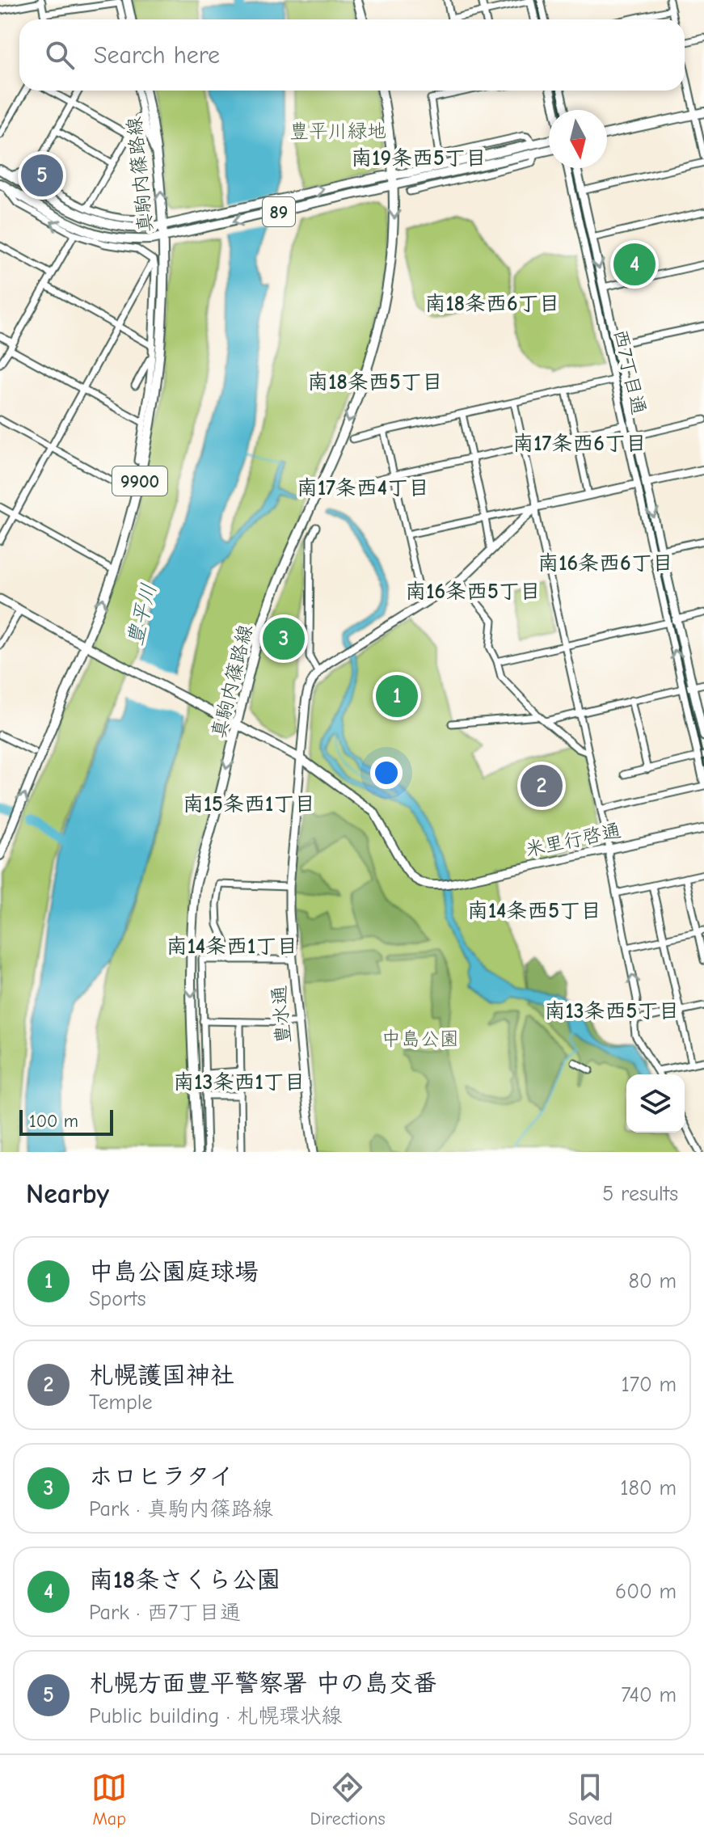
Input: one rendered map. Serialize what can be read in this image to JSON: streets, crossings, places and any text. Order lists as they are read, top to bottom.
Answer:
{
  "streets": {
    "main road": ["真駒内篠路線", "89", "9900"],
    "street": ["西7丁目通", "米里行啓通", "豊水通"]
  },
  "crossings": [
    ["真駒内篠路線", "89"],
    ["真駒内篠路線", "米里行啓通"],
    ["米里行啓通", "豊水通"]
  ],
  "districts": [
    "南19条西5丁目",
    "南18条西6丁目",
    "南18条西5丁目",
    "南17条西6丁目",
    "南17条西4丁目",
    "南16条西6丁目",
    "南16条西5丁目",
    "南15条西1丁目",
    "南14条西5丁目",
    "南14条西1丁目",
    "南13条西5丁目",
    "南13条西1丁目"
  ],
  "water": ["豊平川"],
  "parks": ["豊平川緑地", "中島公園"],
  "scale_bar": "100 m",
  "north": "bottom",
  "page": {
    "search": "Search here",
    "pins": [
      "5",
      "4",
      "3",
      "1",
      "2"
    ],
    "scale": "100 m",
    "heading": ["Nearby", "5 results"],
    "list": [
      {
        "mark": "1",
        "name": "中島公園庭球場",
        "note": "Sports",
        "value": "80 m"
      },
      {
        "mark": "2",
        "name": "札幌護国神社",
        "note": "Temple",
        "value": "170 m"
      },
      {
        "mark": "3",
        "name": "ホロヒラタイ",
        "note": "Park · 真駒内篠路線",
        "value": "180 m"
      },
      {
        "mark": "4",
        "name": "南18条さくら公園",
        "note": "Park · 西7丁目通",
        "value": "600 m"
      },
      {
        "mark": "5",
        "name": "札幌方面豊平警察署 中の島交番",
        "note": "Public building · 札幌環状線",
        "value": "740 m"
      }
    ],
    "nav": ["Map", "Directions", "Saved"]
  }
}
